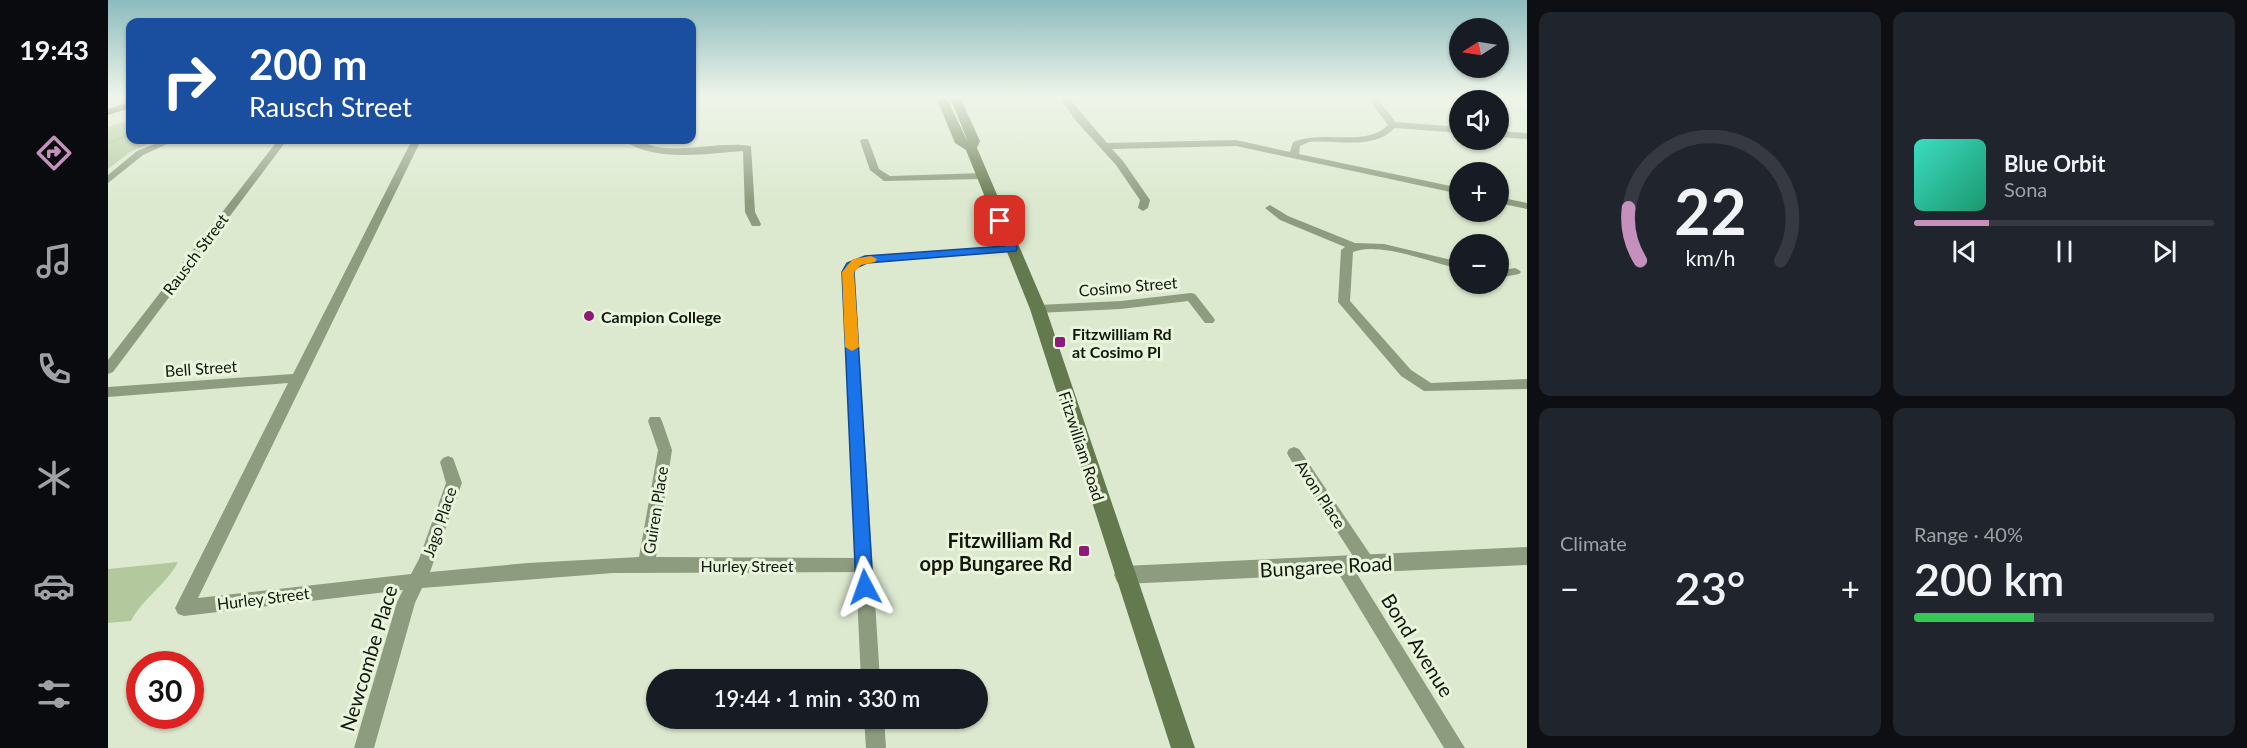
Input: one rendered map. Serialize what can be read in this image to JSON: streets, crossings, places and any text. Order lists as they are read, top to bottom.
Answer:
{
  "streets": {
    "main road": ["Fitzwilliam Road"],
    "street": [
      "Rausch Street",
      "Cosimo Street",
      "Bell Street",
      "Avon Place",
      "Guiren Place",
      "Jago Place",
      "Hurley Street",
      "Bungaree Road",
      "Bond Avenue",
      "Newcombe Place"
    ]
  },
  "crossings": [
    ["Cosimo Street", "Fitzwilliam Road"],
    ["Bell Street", "Hurley Street"],
    ["Fitzwilliam Road", "Bungaree Road"],
    ["Avon Place", "Bungaree Road"],
    ["Guiren Place", "Hurley Street"],
    ["Jago Place", "Hurley Street"],
    ["Jago Place", "Newcombe Place"],
    ["Hurley Street", "Newcombe Place"],
    ["Bungaree Road", "Bond Avenue"]
  ],
  "places": {
    "other": ["Campion College"],
    "transit": ["Fitzwilliam Rd at Cosimo Pl", "Fitzwilliam Rd opp Bungaree Rd"]
  },
  "north": "left",
  "page": {
    "tabs": "19:43",
    "map_buttons": ["+", "−"],
    "turn": ["200 m", "Rausch Street"],
    "song": ["Blue Orbit", "Sona"],
    "tile": [
      "Climate",
      ["Range · 40%", "200 km"]
    ],
    "heat": ["−", "23°", "+"],
    "limit": "30",
    "trip": "19:44 · 1 min · 330 m",
    "gauge": ["22", "km/h"]
  }
}
